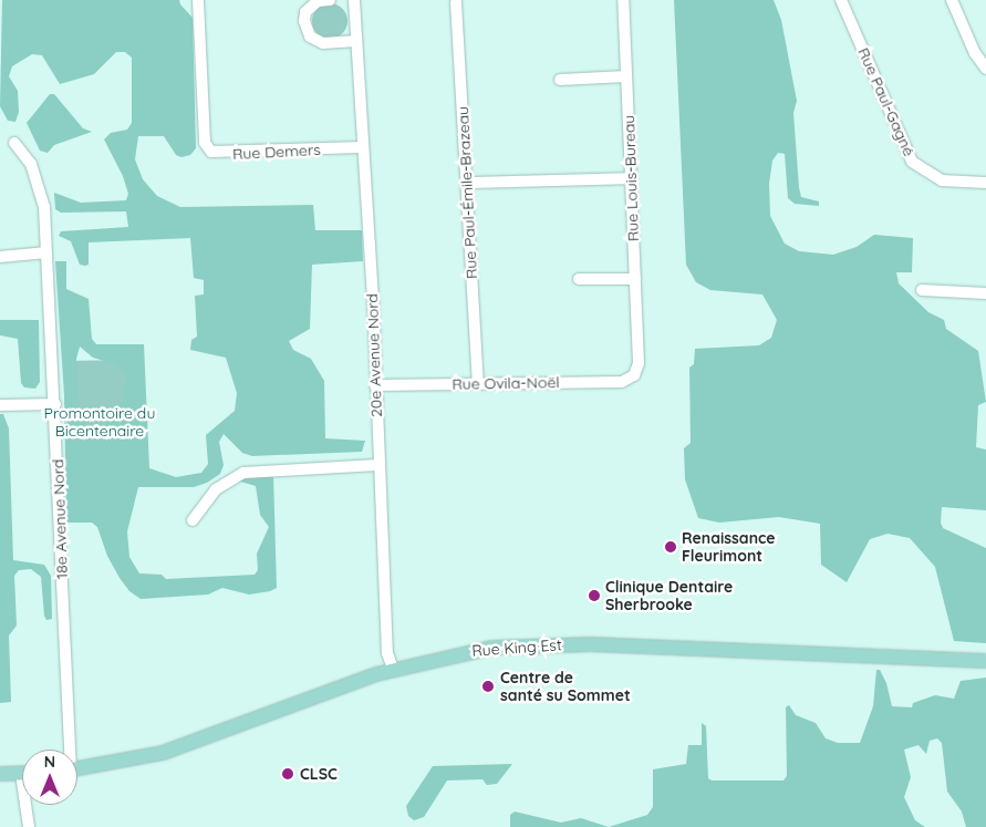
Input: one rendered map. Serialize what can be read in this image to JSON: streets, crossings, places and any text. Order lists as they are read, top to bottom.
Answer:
{
  "streets": {
    "main road": ["Rue King Est"],
    "street": [
      "Rue Paul-Gagné",
      "Rue Demers",
      "Rue Louis-Bureau",
      "Rue Paul-Émile-Brazeau",
      "20e Avenue Nord",
      "Rue Ovila-Noël",
      "18e Avenue Nord"
    ]
  },
  "crossings": [
    ["Rue Demers", "20e Avenue Nord"],
    ["Rue Louis-Bureau", "Rue Ovila-Noël"],
    ["Rue Paul-Émile-Brazeau", "Rue Ovila-Noël"],
    ["20e Avenue Nord", "Rue Ovila-Noël"],
    ["20e Avenue Nord", "Rue King Est"]
  ],
  "parks": ["Promontoire du Bicentenaire"],
  "places": [
    "Renaissance Fleurimont",
    "Clinique Dentaire Sherbrooke",
    "Centre de santé su Sommet",
    "CLSC"
  ],
  "north": "top"
}
